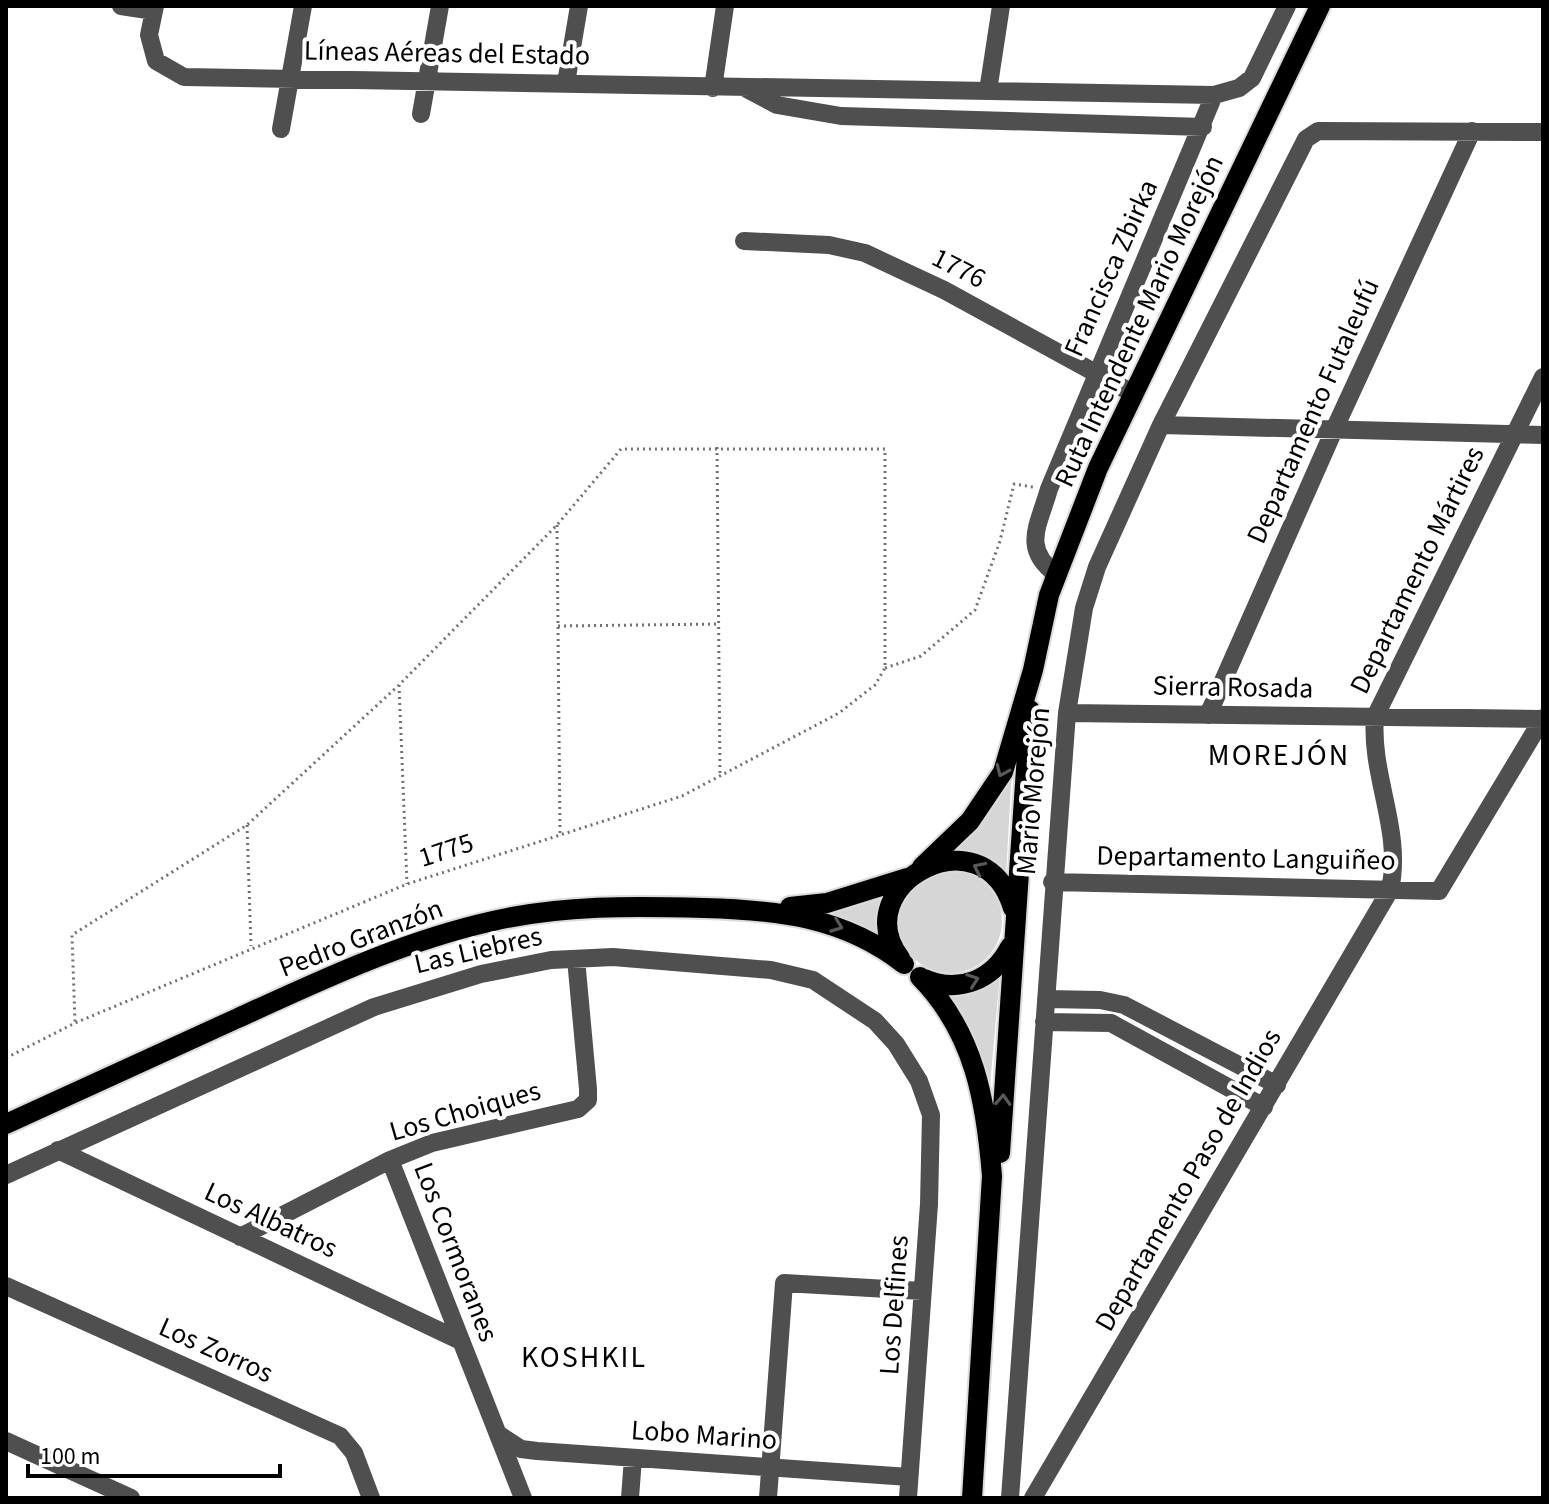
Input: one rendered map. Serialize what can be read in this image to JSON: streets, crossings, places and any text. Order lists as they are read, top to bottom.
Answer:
{
  "streets": {
    "main road": ["Ruta Intendente Mario Morejón", "Pedro Granzón"],
    "street": [
      "Líneas Aéreas del Estado",
      "1776",
      "Francisca Zbirka",
      "Departamento Futaleufú",
      "Departamento Mártires",
      "Sierra Rosada",
      "Mario Morejón",
      "Departamento Languiñeo",
      "Las Liebres",
      "Los Choiques",
      "Departamento Paso de Indios",
      "Los Albatros",
      "Los Cormoranes",
      "Los Delfines",
      "Los Zorros",
      "Lobo Marino"
    ],
    "path": ["1775"]
  },
  "crossings": [
    ["Líneas Aéreas del Estado", "Francisca Zbirka"],
    ["1776", "Francisca Zbirka"],
    ["1776", "Ruta Intendente Mario Morejón"],
    ["Francisca Zbirka", "Ruta Intendente Mario Morejón"],
    ["Ruta Intendente Mario Morejón", "Pedro Granzón"],
    ["Departamento Futaleufú", "Sierra Rosada"],
    ["Departamento Futaleufú", "Mario Morejón"],
    ["Departamento Mártires", "Sierra Rosada"],
    ["Departamento Mártires", "Departamento Languiñeo"],
    ["Departamento Mártires", "Departamento Paso de Indios"],
    ["Sierra Rosada", "Mario Morejón"],
    ["Sierra Rosada", "Departamento Languiñeo"],
    ["Mario Morejón", "Departamento Languiñeo"],
    ["Departamento Languiñeo", "Departamento Paso de Indios"],
    ["Las Liebres", "Los Choiques"],
    ["Las Liebres", "Los Albatros"],
    ["Las Liebres", "Los Delfines"],
    ["Los Choiques", "Los Albatros"],
    ["Los Choiques", "Los Cormoranes"],
    ["Los Albatros", "Los Cormoranes"],
    ["Los Cormoranes", "Lobo Marino"],
    ["Los Delfines", "Lobo Marino"]
  ],
  "districts": ["MOREJÓN", "KOSHKIL"],
  "scale_bar": "100 m"
}
